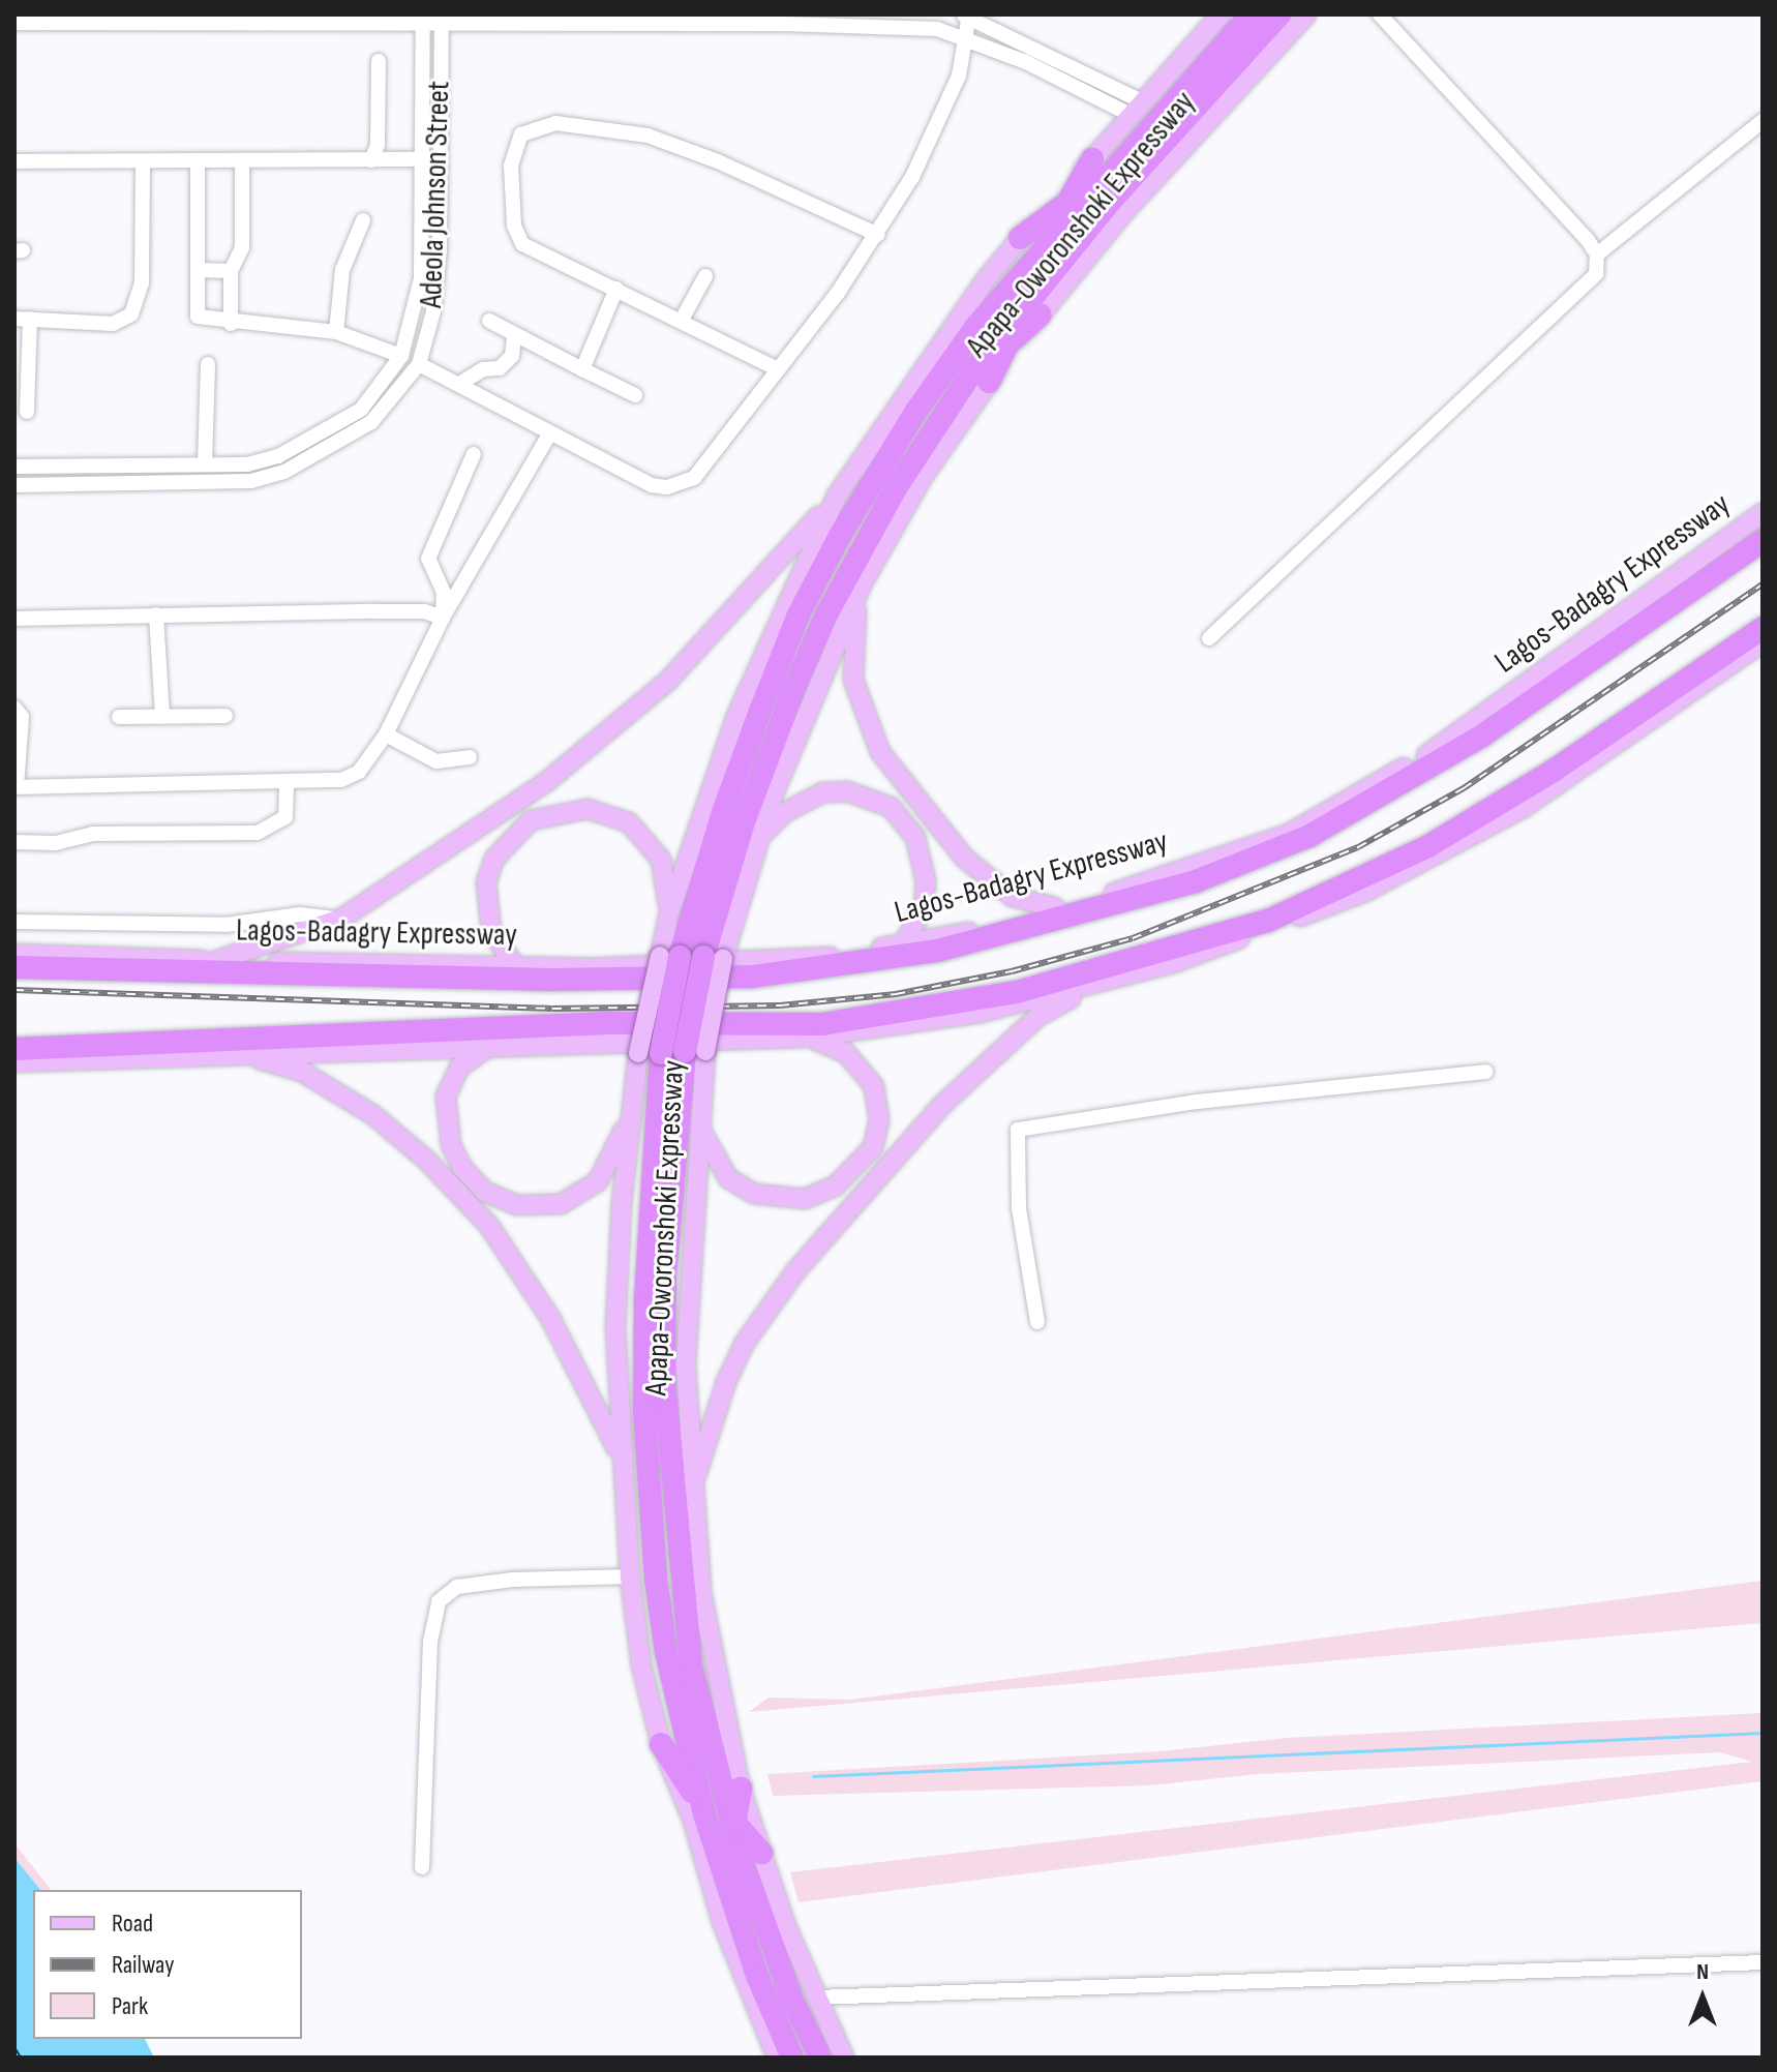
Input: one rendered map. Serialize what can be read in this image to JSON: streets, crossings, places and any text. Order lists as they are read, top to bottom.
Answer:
{
  "streets": {
    "highway": ["Apapa-Oworonshoki Expressway", "Lagos-Badagry Expressway"],
    "street": ["Adeola Johnson Street"]
  },
  "legend": ["Road", "Railway", "Park"],
  "north": "top"
}
